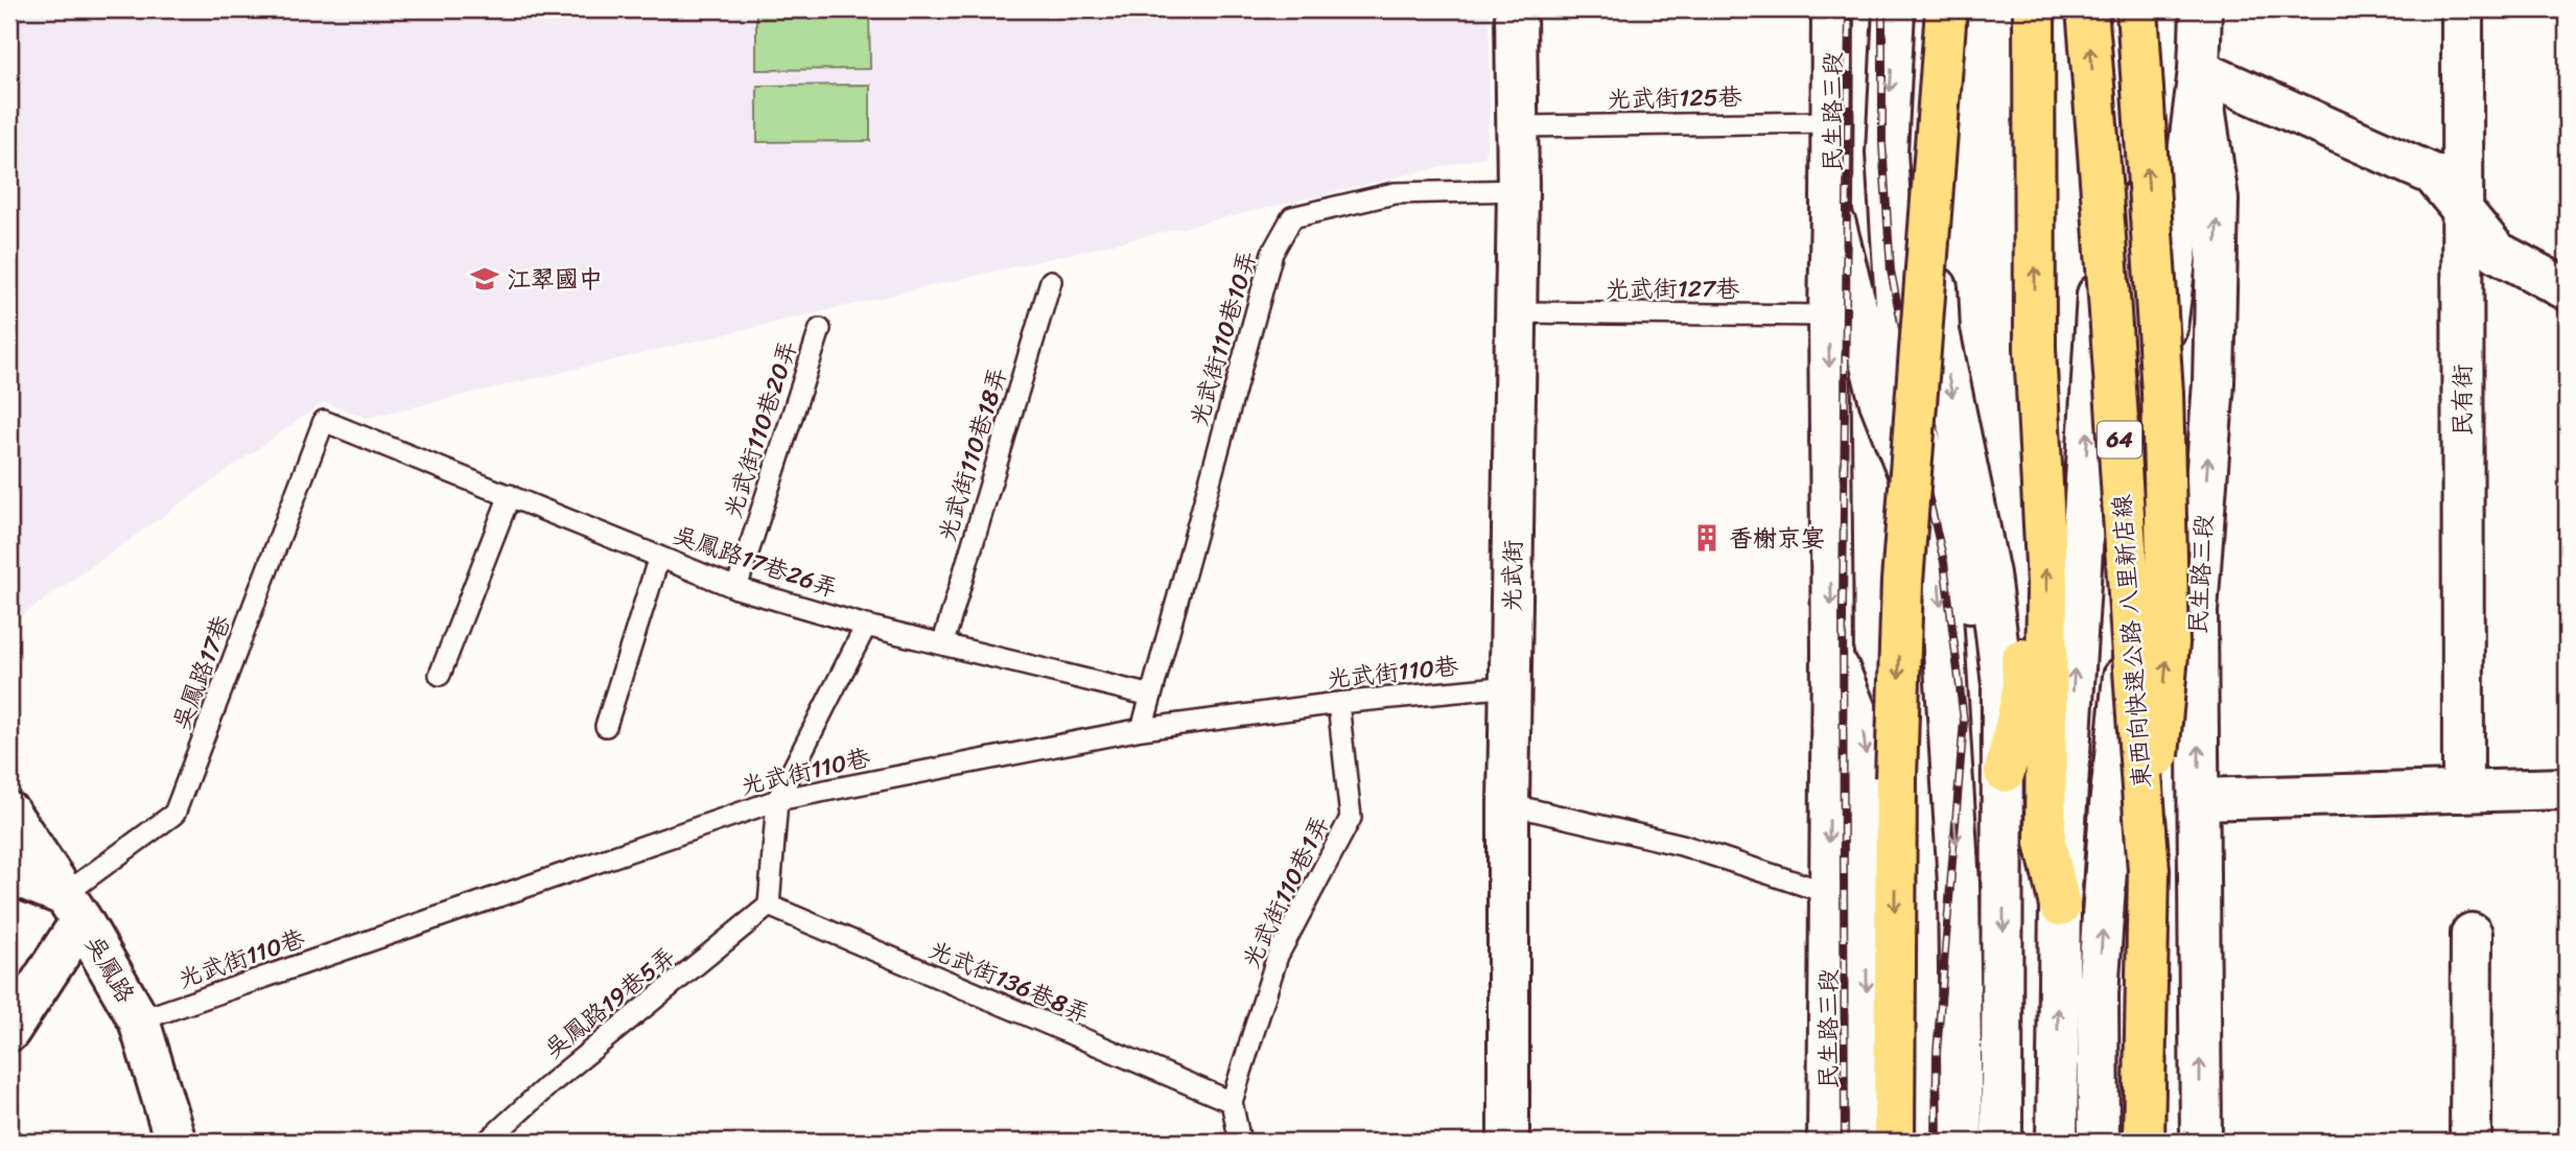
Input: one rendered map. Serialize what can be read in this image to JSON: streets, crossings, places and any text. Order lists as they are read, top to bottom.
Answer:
{
  "streets": {
    "highway": ["64", "東西向快速公路 八里新店線"],
    "street": [
      "民生路三段",
      "民有街",
      "光武街",
      "吳鳳路"
    ],
    "lane": [
      "光武街125巷",
      "光武街127巷",
      "光武街110巷10弄",
      "光武街110巷20弄",
      "光武街110巷18弄",
      "吳鳳路17巷26弄",
      "吳鳳路17巷",
      "光武街110巷",
      "光武街110巷1弄",
      "光武街136巷8弄",
      "吳鳳路19巷5弄"
    ]
  },
  "crossings": [
    ["光武街125巷", "民生路三段"],
    ["光武街125巷", "光武街"],
    ["民生路三段", "光武街127巷"],
    ["光武街127巷", "光武街"],
    ["光武街110巷10弄", "吳鳳路17巷26弄"],
    ["光武街110巷10弄", "光武街"],
    ["光武街110巷20弄", "吳鳳路17巷26弄"],
    ["光武街110巷18弄", "吳鳳路17巷26弄"],
    ["吳鳳路17巷26弄", "吳鳳路17巷"],
    ["光武街", "光武街110巷"],
    ["吳鳳路17巷", "吳鳳路"],
    ["光武街110巷", "光武街110巷1弄"],
    ["光武街110巷", "吳鳳路"],
    ["光武街110巷1弄", "光武街136巷8弄"],
    ["光武街136巷8弄", "吳鳳路19巷5弄"]
  ],
  "places": {
    "school or university": ["江翠國中"],
    "building": ["香榭京宴"]
  }
}
